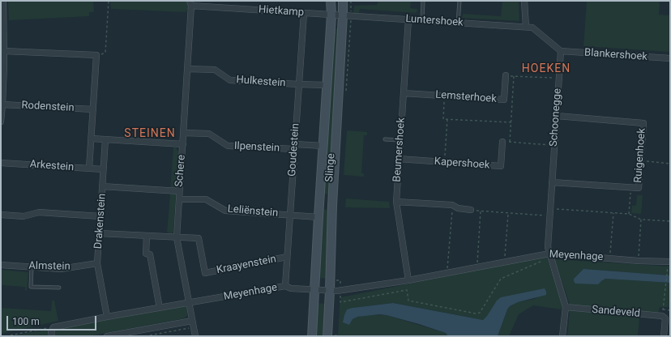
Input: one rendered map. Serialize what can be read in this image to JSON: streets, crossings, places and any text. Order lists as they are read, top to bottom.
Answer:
{
  "streets": {
    "main road": ["Slinge"],
    "street": [
      "Hietkamp",
      "Luntershoek",
      "Blankershoek",
      "Hulkestein",
      "Lemsterhoek",
      "Rodenstein",
      "Schoonegge",
      "Ilpenstein",
      "Goudestein",
      "Beumershoek",
      "Ruigenhoek",
      "Kapershoek",
      "Arkestein",
      "Schere",
      "Leliënstein",
      "Drakenstein",
      "Meyenhage",
      "Kraayenstein",
      "Almstein",
      "Sandeveld"
    ]
  },
  "crossings": [
    ["Hietkamp", "Luntershoek"],
    ["Hietkamp", "Goudestein"],
    ["Hietkamp", "Slinge"],
    ["Hietkamp", "Schere"],
    ["Luntershoek", "Beumershoek"],
    ["Luntershoek", "Slinge"],
    ["Blankershoek", "Schoonegge"],
    ["Hulkestein", "Goudestein"],
    ["Hulkestein", "Schere"],
    ["Lemsterhoek", "Beumershoek"],
    ["Schoonegge", "Ruigenhoek"],
    ["Schoonegge", "Meyenhage"],
    ["Schoonegge", "Sandeveld"],
    ["Ilpenstein", "Goudestein"],
    ["Ilpenstein", "Slinge"],
    ["Ilpenstein", "Schere"],
    ["Goudestein", "Slinge"],
    ["Goudestein", "Leliënstein"],
    ["Goudestein", "Meyenhage"],
    ["Goudestein", "Kraayenstein"],
    ["Beumershoek", "Kapershoek"],
    ["Beumershoek", "Meyenhage"],
    ["Arkestein", "Drakenstein"],
    ["Slinge", "Meyenhage"],
    ["Schere", "Leliënstein"],
    ["Schere", "Meyenhage"],
    ["Schere", "Kraayenstein"],
    ["Drakenstein", "Meyenhage"],
    ["Drakenstein", "Almstein"]
  ],
  "districts": ["HOEKEN", "STEINEN"],
  "scale_bar": "100 m"
}
